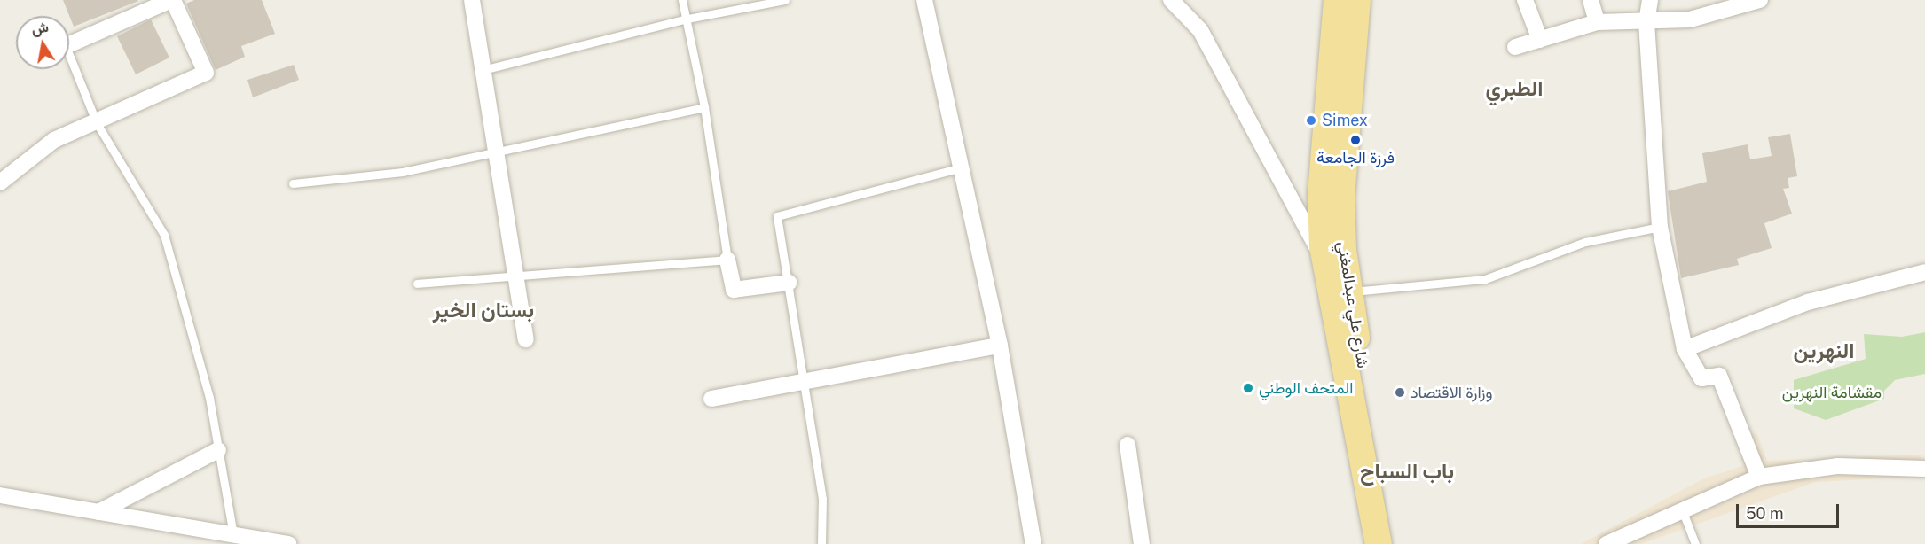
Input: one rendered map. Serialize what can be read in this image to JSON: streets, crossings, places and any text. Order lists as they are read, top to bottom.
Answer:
{
  "streets": {
    "main road": ["شارع علي عبدالمغني"]
  },
  "districts": [
    "الطبري",
    "بستان الخير",
    "النهرين",
    "باب السباح"
  ],
  "parks": ["مقشامة النهرين"],
  "places": [
    "Simex",
    "فرزة الجامعة",
    "المتحف الوطني",
    "وزارة الاقتصاد"
  ],
  "scale_bar": "50 m",
  "north": "top"
}
